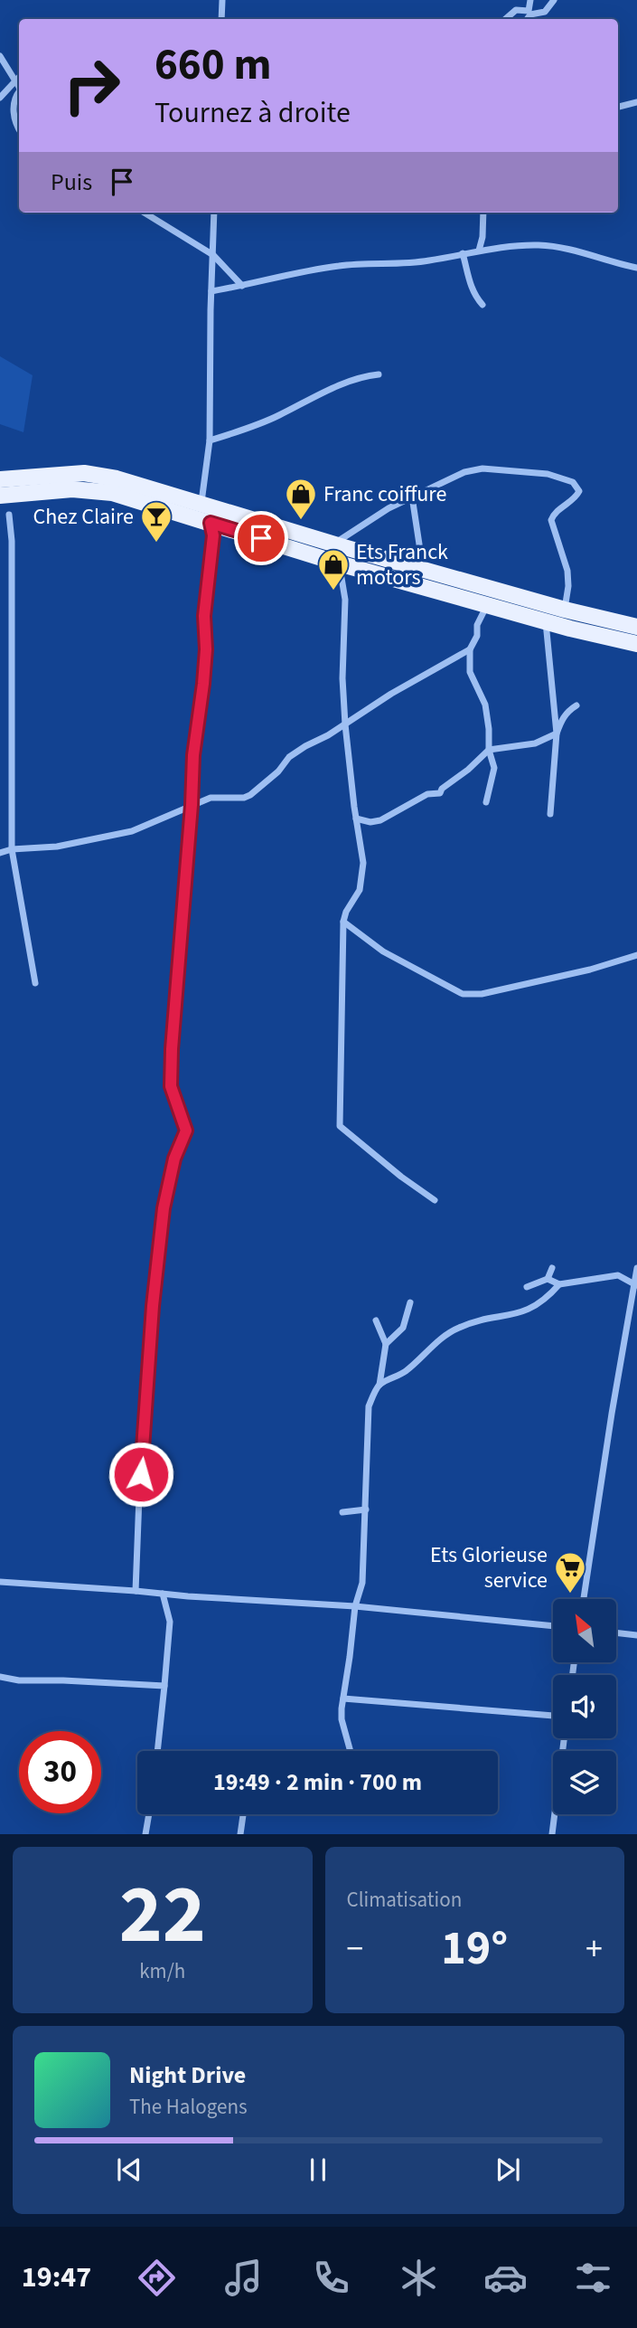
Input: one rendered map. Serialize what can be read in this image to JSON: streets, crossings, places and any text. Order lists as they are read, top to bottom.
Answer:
{
  "places": {
    "shop": ["Franc coiffure", "Ets Franck motors"],
    "bar": ["Chez Claire"],
    "supermarket": ["Ets Glorieuse service"]
  },
  "north": "top left",
  "page": {
    "turn": ["660 m", "Tournez à droite"],
    "then": "Puis",
    "limit": "30",
    "trip": "19:49 · 2 min · 700 m",
    "tile": [
      ["22", "km/h"],
      "Climatisation"
    ],
    "heat": ["−", "19°", "+"],
    "song": ["Night Drive", "The Halogens"],
    "tabs": "19:47"
  }
}
